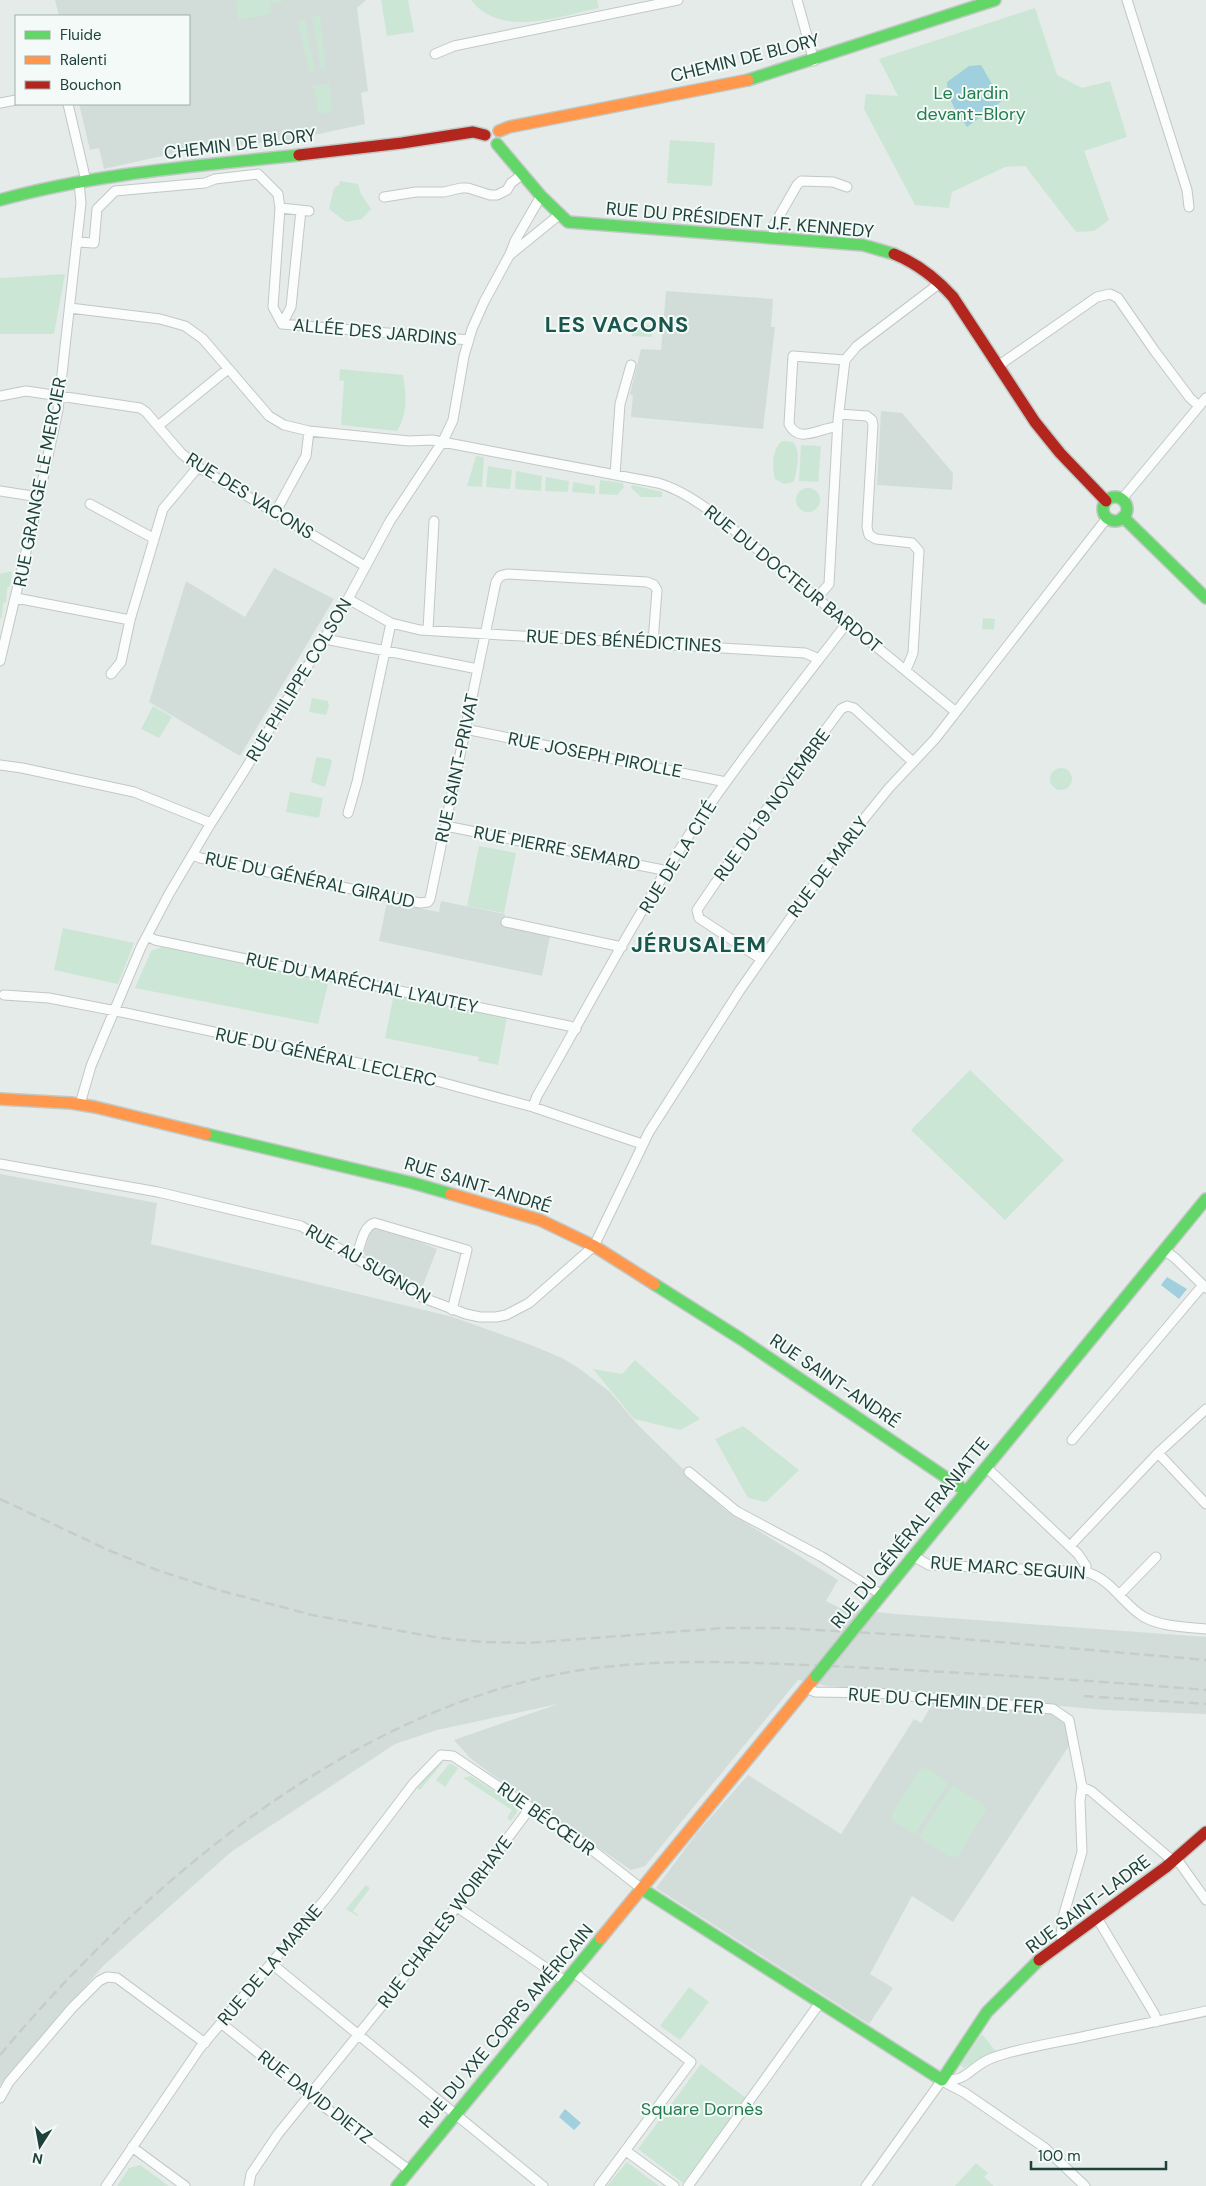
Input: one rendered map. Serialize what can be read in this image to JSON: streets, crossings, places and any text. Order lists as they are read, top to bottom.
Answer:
{
  "streets": {
    "street": [
      "CHEMIN DE BLORY",
      "RUE DU PRÉSIDENT J.F. KENNEDY",
      "ALLÉE DES JARDINS",
      "RUE GRANGE LE MERCIER",
      "RUE DES VACONS",
      "RUE DU DOCTEUR BARDOT",
      "RUE DES BÉNÉDICTINES",
      "RUE PHILIPPE COLSON",
      "RUE JOSEPH PIROLLE",
      "RUE SAINT-PRIVAT",
      "RUE DU 19 NOVEMBRE",
      "RUE PIERRE SEMARD",
      "RUE DE LA CITÉ",
      "RUE DE MARLY",
      "RUE DU GÉNÉRAL GIRAUD",
      "RUE DU MARÉCHAL LYAUTEY",
      "RUE DU GÉNÉRAL LECLERC",
      "RUE SAINT-ANDRÉ",
      "RUE AU SUGNON",
      "RUE DU GÉNÉRAL FRANIATTE",
      "RUE MARC SEGUIN",
      "RUE DU CHEMIN DE FER",
      "RUE BÉCŒUR",
      "RUE SAINT-LADRE",
      "RUE CHARLES WOIRHAYE",
      "RUE DE LA MARNE",
      "RUE DU XXE CORPS AMÉRICAIN",
      "RUE DAVID DIETZ"
    ]
  },
  "crossings": [
    ["CHEMIN DE BLORY", "RUE DU PRÉSIDENT J.F. KENNEDY"],
    ["CHEMIN DE BLORY", "RUE GRANGE LE MERCIER"],
    ["RUE DU PRÉSIDENT J.F. KENNEDY", "RUE PHILIPPE COLSON"],
    ["RUE DU PRÉSIDENT J.F. KENNEDY", "RUE DE MARLY"],
    ["ALLÉE DES JARDINS", "RUE GRANGE LE MERCIER"],
    ["ALLÉE DES JARDINS", "RUE PHILIPPE COLSON"],
    ["RUE GRANGE LE MERCIER", "RUE DES VACONS"],
    ["RUE GRANGE LE MERCIER", "RUE DU DOCTEUR BARDOT"],
    ["RUE DES VACONS", "RUE PHILIPPE COLSON"],
    ["RUE DU DOCTEUR BARDOT", "RUE PHILIPPE COLSON"],
    ["RUE DU DOCTEUR BARDOT", "RUE DE LA CITÉ"],
    ["RUE DU DOCTEUR BARDOT", "RUE DE MARLY"],
    ["RUE DES BÉNÉDICTINES", "RUE PHILIPPE COLSON"],
    ["RUE DES BÉNÉDICTINES", "RUE SAINT-PRIVAT"],
    ["RUE DES BÉNÉDICTINES", "RUE DE LA CITÉ"],
    ["RUE PHILIPPE COLSON", "RUE DU GÉNÉRAL GIRAUD"],
    ["RUE PHILIPPE COLSON", "RUE DU MARÉCHAL LYAUTEY"],
    ["RUE PHILIPPE COLSON", "RUE DU GÉNÉRAL LECLERC"],
    ["RUE PHILIPPE COLSON", "RUE SAINT-ANDRÉ"],
    ["RUE JOSEPH PIROLLE", "RUE SAINT-PRIVAT"],
    ["RUE JOSEPH PIROLLE", "RUE DE LA CITÉ"],
    ["RUE SAINT-PRIVAT", "RUE PIERRE SEMARD"],
    ["RUE SAINT-PRIVAT", "RUE DU GÉNÉRAL GIRAUD"],
    ["RUE DU 19 NOVEMBRE", "RUE DE MARLY"],
    ["RUE PIERRE SEMARD", "RUE DE LA CITÉ"],
    ["RUE DE LA CITÉ", "RUE DU MARÉCHAL LYAUTEY"],
    ["RUE DE LA CITÉ", "RUE DU GÉNÉRAL LECLERC"],
    ["RUE DE MARLY", "RUE DU GÉNÉRAL LECLERC"],
    ["RUE DE MARLY", "RUE SAINT-ANDRÉ"],
    ["RUE DE MARLY", "RUE AU SUGNON"],
    ["RUE SAINT-ANDRÉ", "RUE AU SUGNON"],
    ["RUE SAINT-ANDRÉ", "RUE DU GÉNÉRAL FRANIATTE"],
    ["RUE DU GÉNÉRAL FRANIATTE", "RUE MARC SEGUIN"],
    ["RUE DU GÉNÉRAL FRANIATTE", "RUE DU CHEMIN DE FER"],
    ["RUE DU GÉNÉRAL FRANIATTE", "RUE BÉCŒUR"],
    ["RUE DU GÉNÉRAL FRANIATTE", "RUE DU XXE CORPS AMÉRICAIN"],
    ["RUE DU CHEMIN DE FER", "RUE SAINT-LADRE"],
    ["RUE BÉCŒUR", "RUE CHARLES WOIRHAYE"],
    ["RUE BÉCŒUR", "RUE DE LA MARNE"],
    ["RUE BÉCŒUR", "RUE DU XXE CORPS AMÉRICAIN"],
    ["RUE CHARLES WOIRHAYE", "RUE DAVID DIETZ"],
    ["RUE DE LA MARNE", "RUE DAVID DIETZ"],
    ["RUE DU XXE CORPS AMÉRICAIN", "RUE DAVID DIETZ"]
  ],
  "districts": ["LES VACONS", "JÉRUSALEM"],
  "parks": ["Le Jardin devant-Blory", "Square Dornès"],
  "legend": ["Fluide", "Ralenti", "Bouchon"],
  "scale_bar": "100 m",
  "north": "bottom"
}
